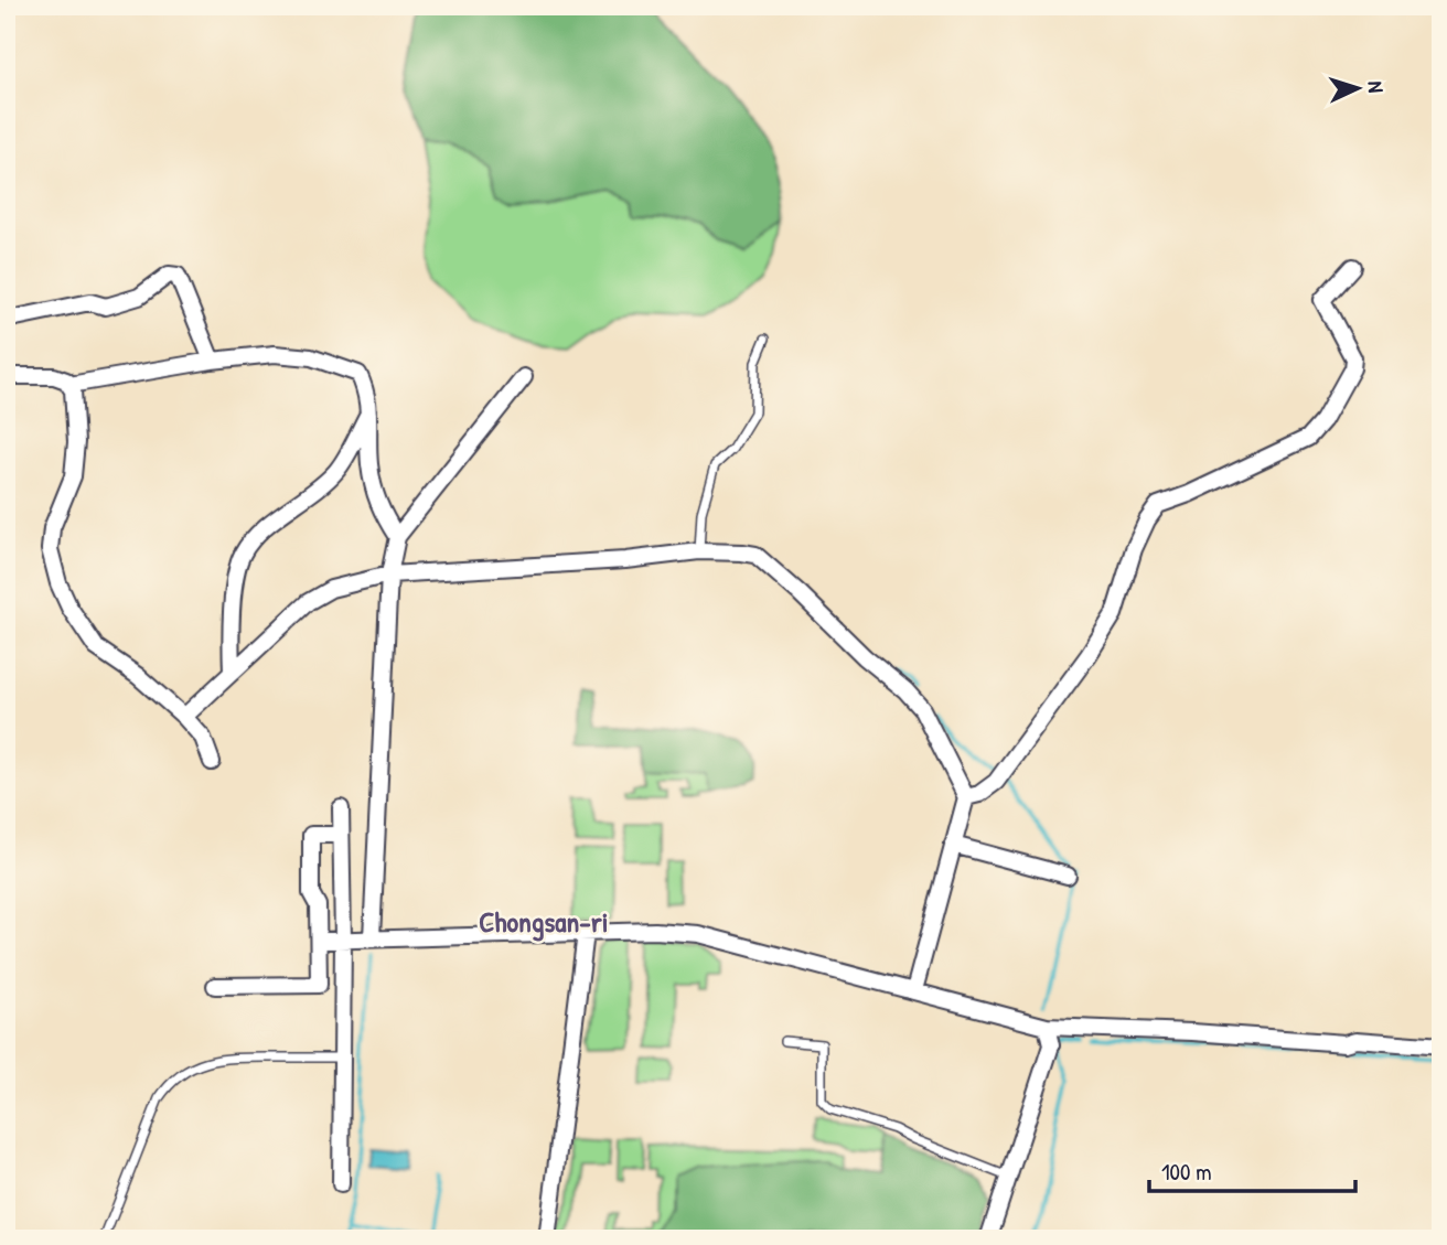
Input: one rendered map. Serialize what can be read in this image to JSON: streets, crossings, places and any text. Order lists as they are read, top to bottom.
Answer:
{
  "districts": ["Chongsan-ri"],
  "scale_bar": "100 m",
  "north": "right"
}
